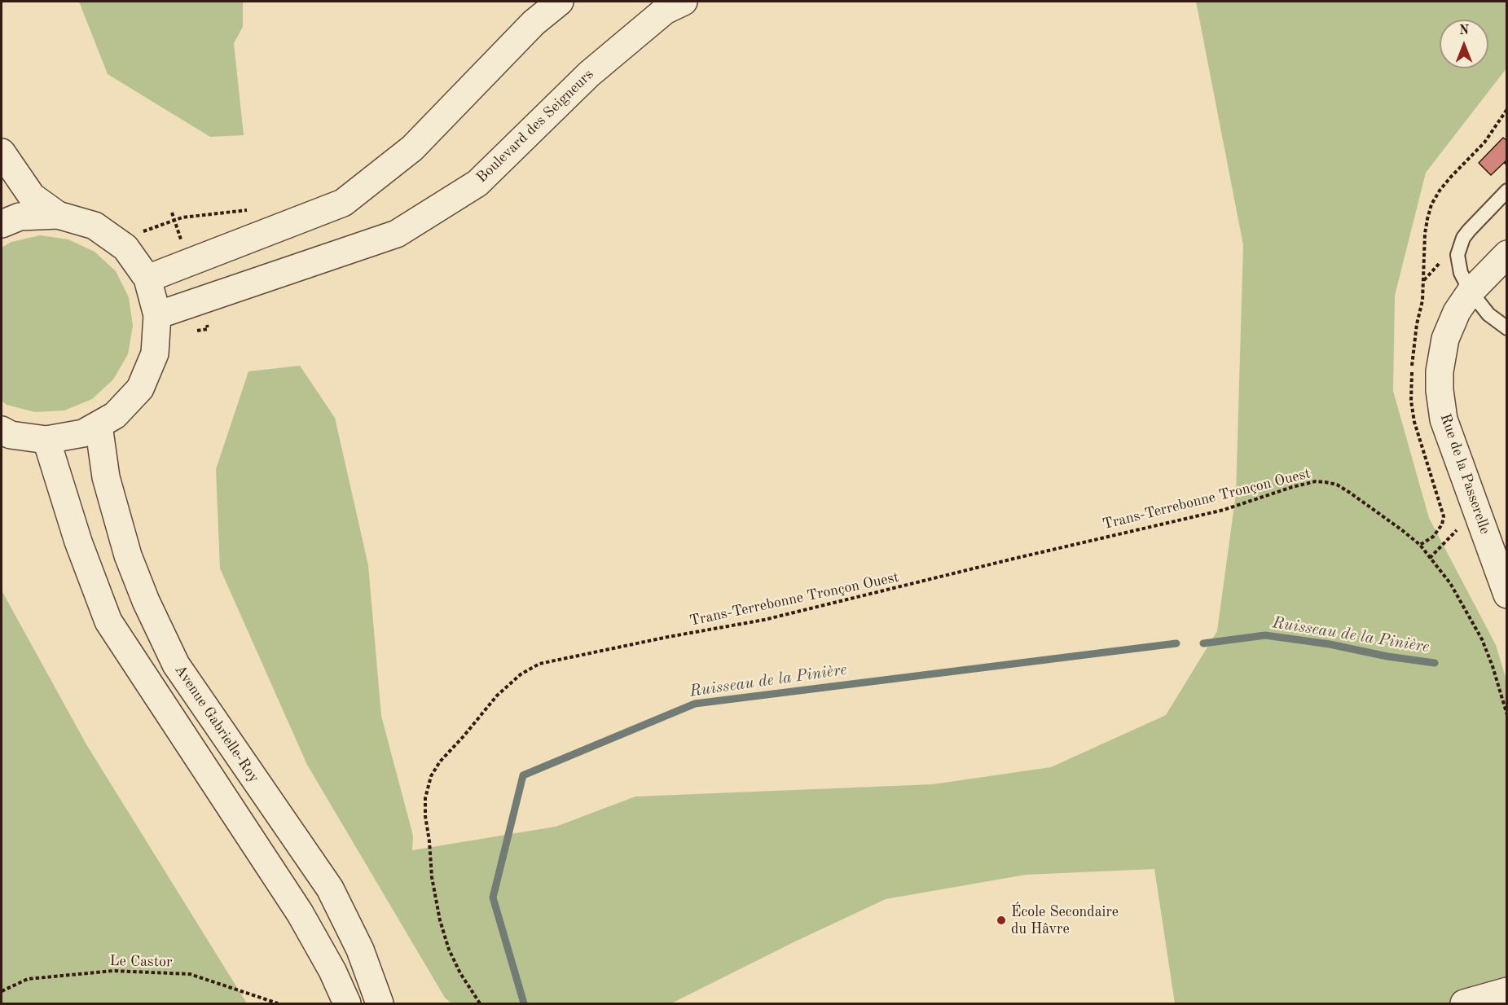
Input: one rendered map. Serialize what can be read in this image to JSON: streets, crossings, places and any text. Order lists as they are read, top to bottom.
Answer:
{
  "streets": {
    "street": ["Boulevard des Seigneurs", "Rue de la Passerelle", "Avenue Gabrielle-Roy"],
    "path": ["Trans-Terrebonne Tronçon Ouest", "Le Castor"]
  },
  "water": ["Ruisseau de la Pinière"],
  "places": ["École Secondaire du Hâvre"],
  "north": "top"
}
